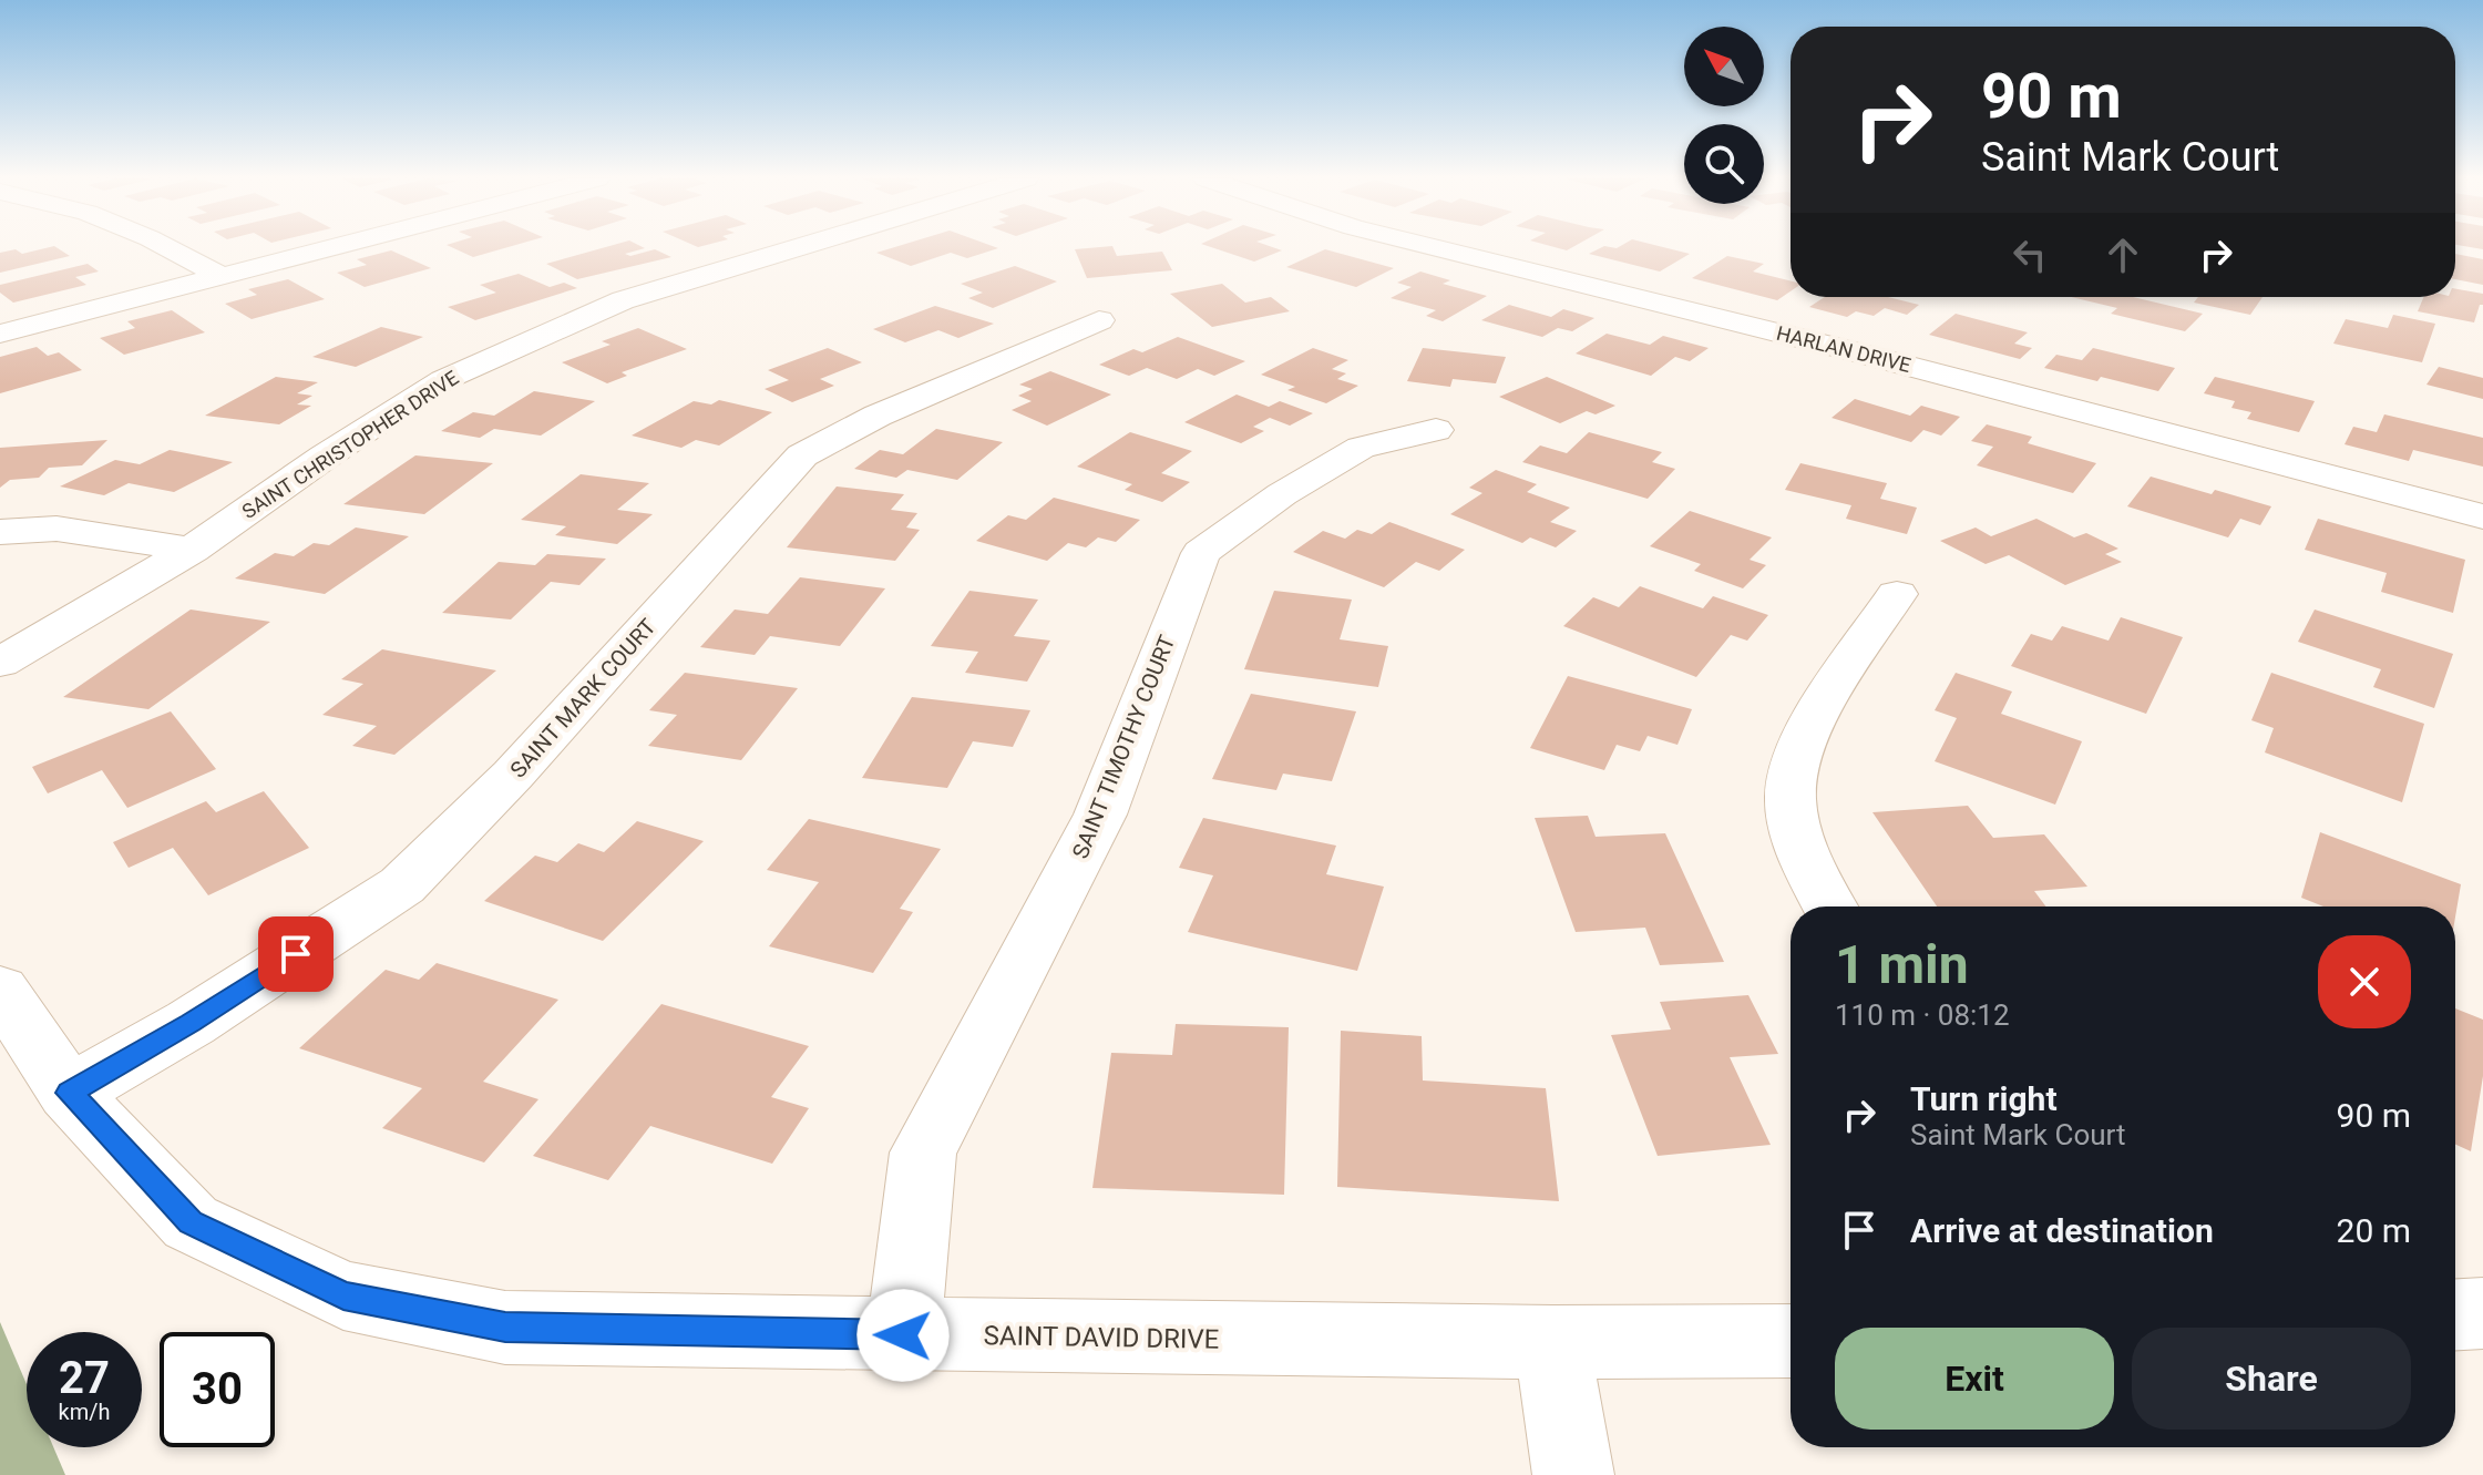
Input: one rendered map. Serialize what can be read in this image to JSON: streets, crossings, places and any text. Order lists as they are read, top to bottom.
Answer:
{
  "streets": {
    "street": [
      "HARLAN DRIVE",
      "SAINT CHRISTOPHER DRIVE",
      "SAINT MARK COURT",
      "SAINT TIMOTHY COURT",
      "SAINT DAVID DRIVE"
    ]
  },
  "crossings": [
    ["SAINT MARK COURT", "SAINT DAVID DRIVE"],
    ["SAINT TIMOTHY COURT", "SAINT DAVID DRIVE"]
  ],
  "north": "top left",
  "page": {
    "turn": ["90 m", "Saint Mark Court"],
    "heading": ["1 min", "110 m · 08:12"],
    "list": [
      {
        "name": "Turn right",
        "note": "Saint Mark Court",
        "value": "90 m"
      },
      {
        "name": "Arrive at destination",
        "value": "20 m"
      }
    ],
    "buttons": ["Exit", "Share"],
    "speed": "27 km/h",
    "limit": "30"
  }
}
